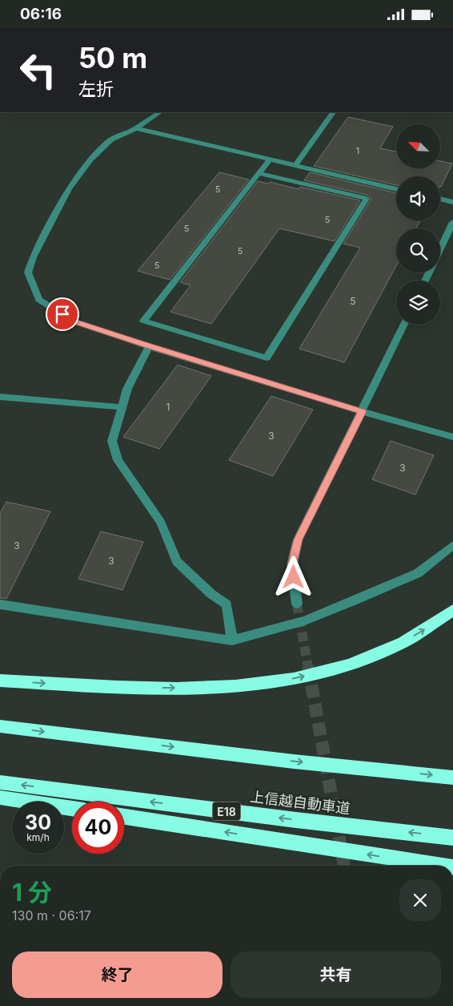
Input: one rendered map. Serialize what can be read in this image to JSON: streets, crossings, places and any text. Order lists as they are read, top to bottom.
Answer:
{
  "streets": {
    "highway": ["上信越自動車道", "E18"]
  },
  "house_numbers": [
    "1",
    "5",
    "5",
    "5",
    "5",
    "5",
    "5",
    "1",
    "3",
    "3",
    "3",
    "3"
  ],
  "north": "top left",
  "page": {
    "status": "06:16",
    "turn": ["50 m", "左折"],
    "speed": "30 km/h",
    "limit": "40",
    "heading": ["1 分", "130 m · 06:17"],
    "buttons": ["終了", "共有"]
  }
}
